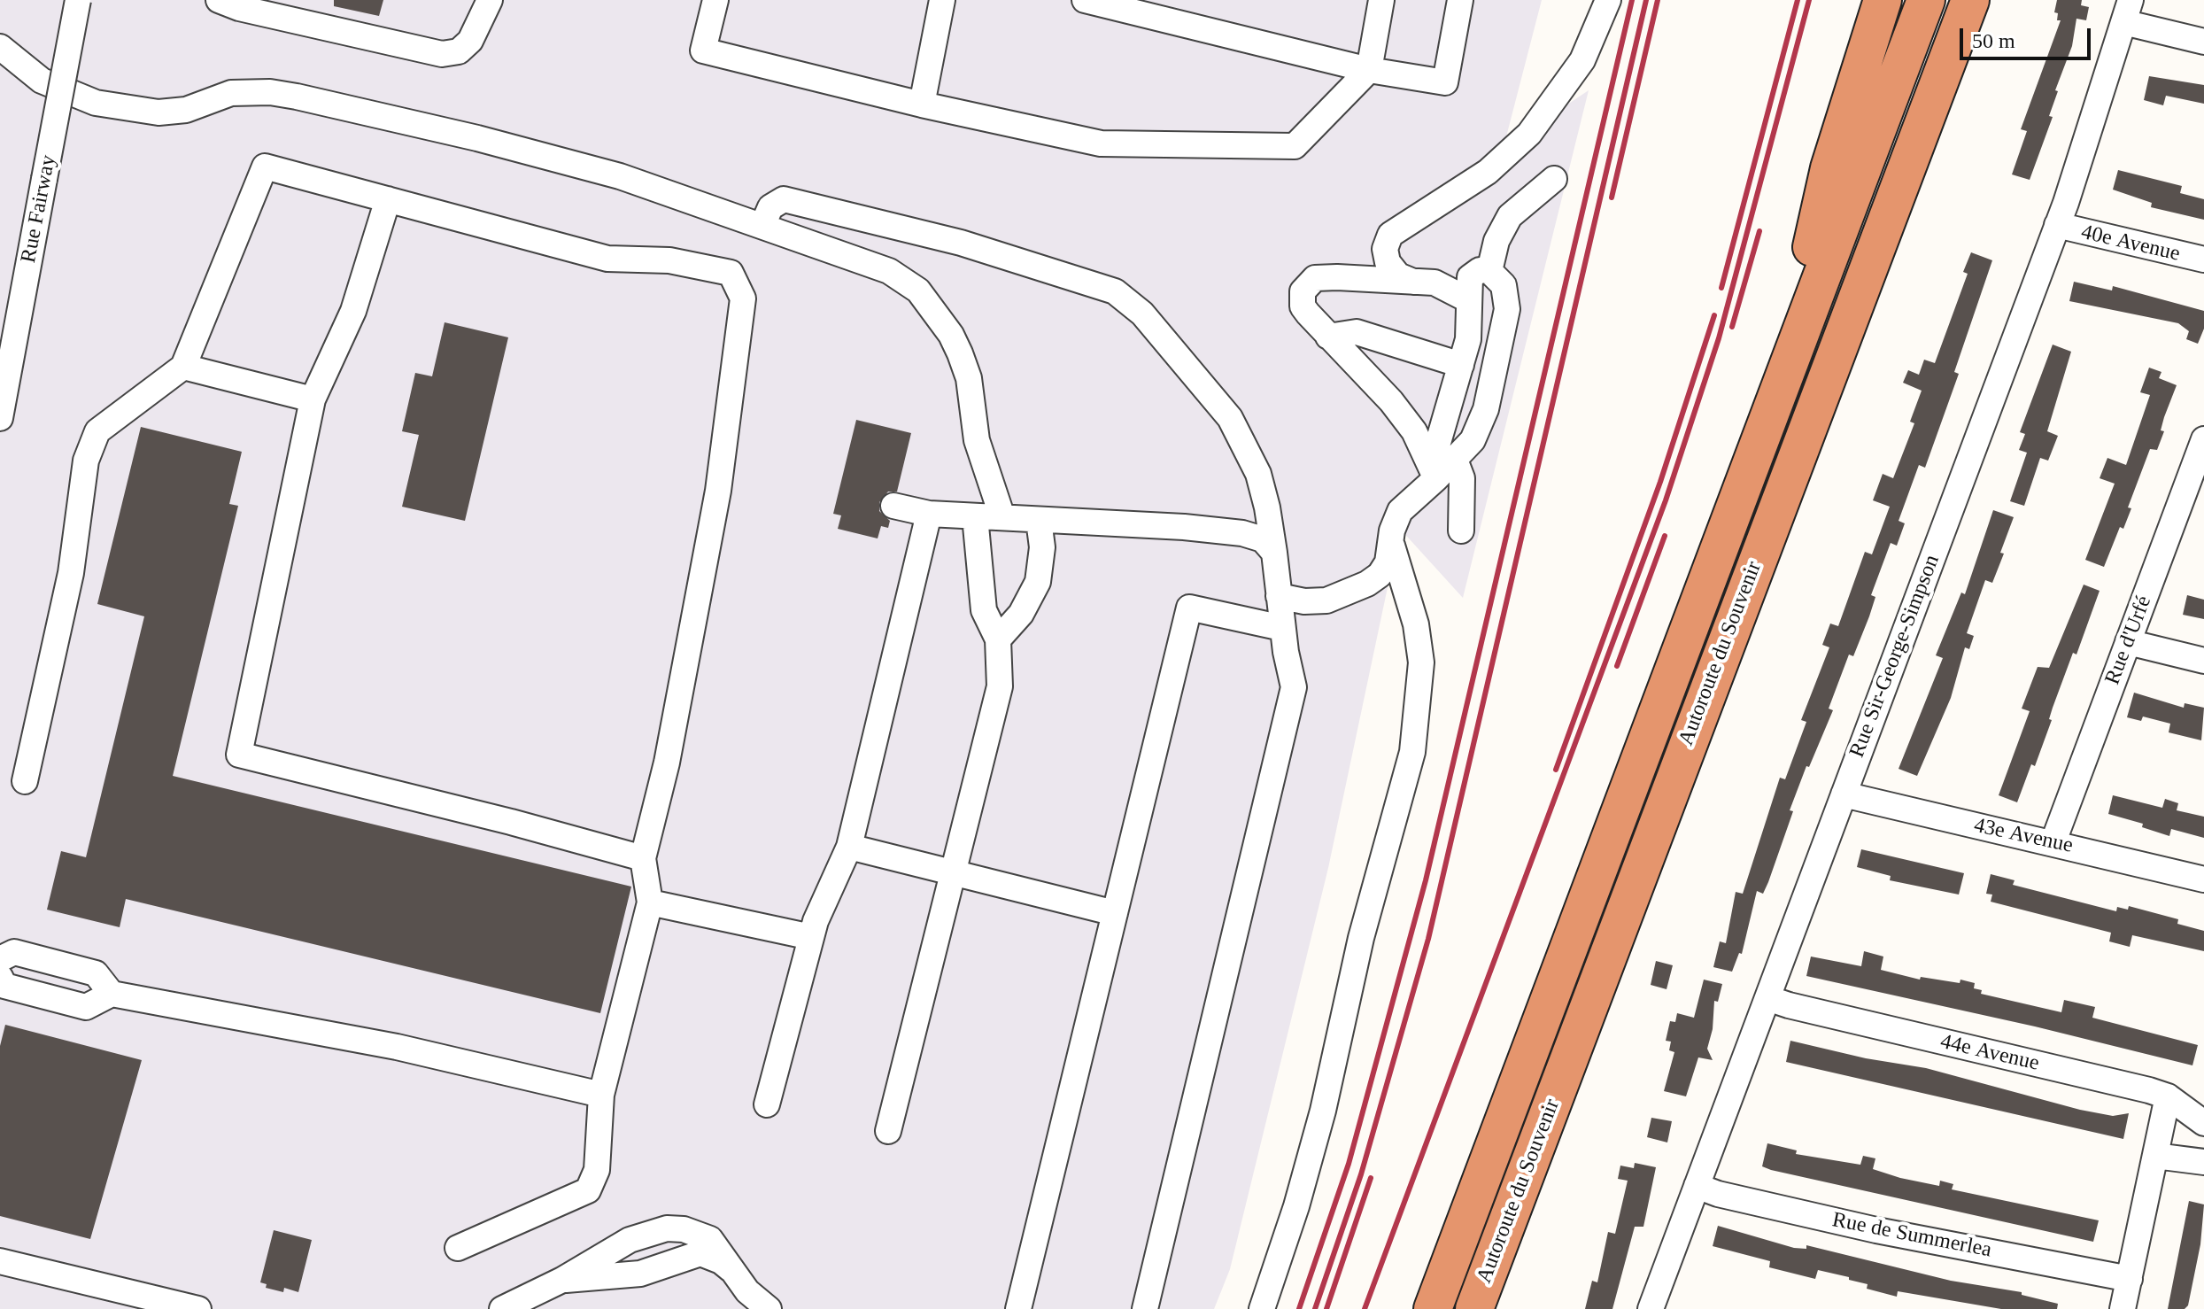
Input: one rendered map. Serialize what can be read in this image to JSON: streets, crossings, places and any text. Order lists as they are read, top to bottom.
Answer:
{
  "streets": {
    "highway": ["Autoroute du Souvenir"],
    "street": [
      "Rue Fairway",
      "40e Avenue",
      "Rue d'Urfé",
      "Rue Sir-George-Simpson",
      "43e Avenue",
      "44e Avenue",
      "Rue de Summerlea"
    ]
  },
  "crossings": [
    ["40e Avenue", "Rue Sir-George-Simpson"],
    ["Rue d'Urfé", "43e Avenue"],
    ["Rue Sir-George-Simpson", "43e Avenue"],
    ["Rue Sir-George-Simpson", "44e Avenue"],
    ["Rue Sir-George-Simpson", "Rue de Summerlea"]
  ],
  "scale_bar": "50 m"
}
